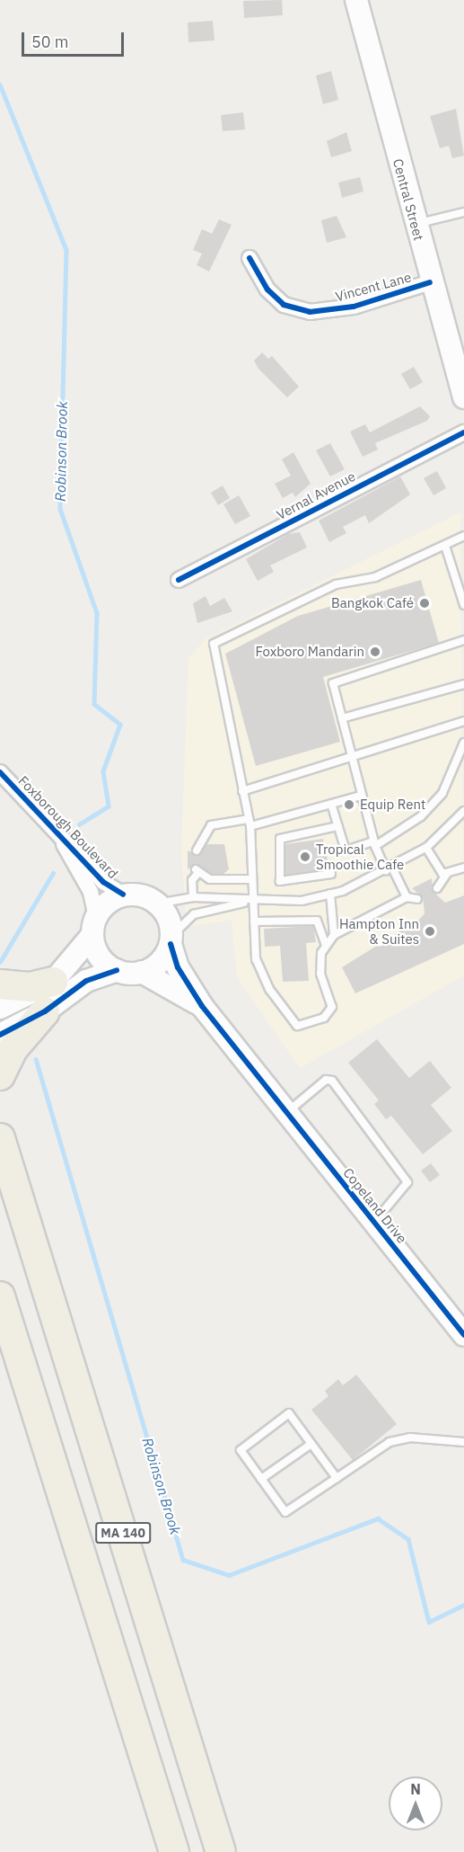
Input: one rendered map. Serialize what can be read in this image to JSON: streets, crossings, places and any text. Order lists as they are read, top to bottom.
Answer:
{
  "streets": {
    "highway": ["MA 140"],
    "street": [
      "Central Street",
      "Vincent Lane",
      "Vernal Avenue",
      "Foxborough Boulevard",
      "Copeland Drive"
    ]
  },
  "crossings": [
    ["Central Street", "Vincent Lane"]
  ],
  "water": ["Robinson Brook"],
  "places": [
    "Bangkok Café",
    "Foxboro Mandarin",
    "Equip Rent",
    "Tropical Smoothie Cafe",
    "Hampton Inn & Suites"
  ],
  "scale_bar": "50 m",
  "north": "top"
}
